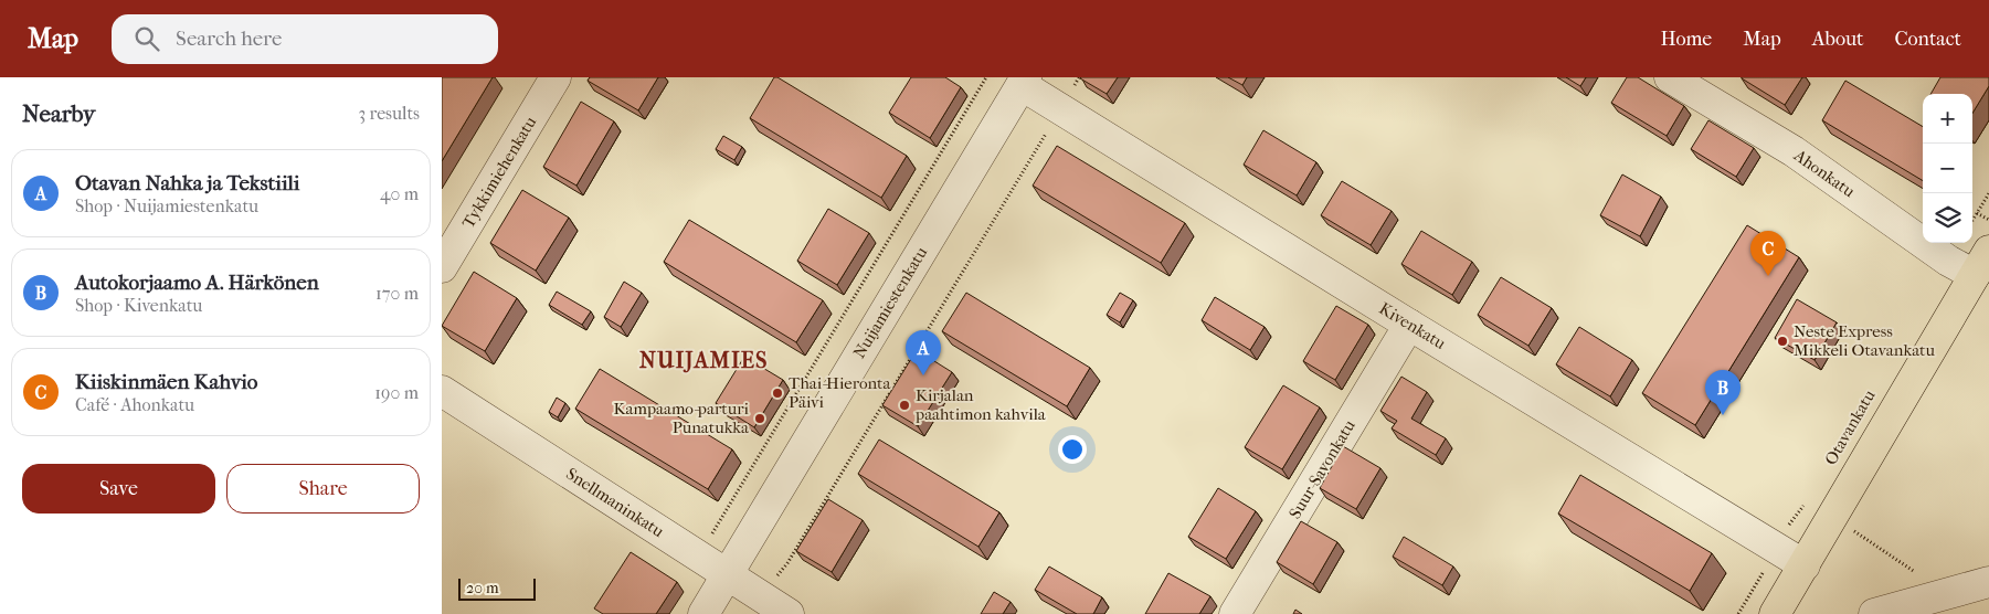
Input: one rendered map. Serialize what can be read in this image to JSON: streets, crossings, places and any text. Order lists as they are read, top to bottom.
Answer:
{
  "streets": {
    "main road": ["Otavankatu"],
    "street": [
      "Tykkimiehenkatu",
      "Ahonkatu",
      "Nuijamiestenkatu",
      "Kivenkatu",
      "Suur-Savonkatu",
      "Snellmaninkatu"
    ]
  },
  "crossings": [
    ["Ahonkatu", "Otavankatu"],
    ["Nuijamiestenkatu", "Kivenkatu"],
    ["Nuijamiestenkatu", "Snellmaninkatu"],
    ["Kivenkatu", "Otavankatu"],
    ["Kivenkatu", "Suur-Savonkatu"]
  ],
  "districts": ["NUIJAMIES"],
  "places": [
    "Neste Express Mikkeli Otavankatu",
    "Thai-Hieronta Päivi",
    "Kirjalan paahtimon kahvila",
    "Kampaamo-parturi Punatukka"
  ],
  "scale_bar": "20 m",
  "page": {
    "header": "Map",
    "search": "Search here",
    "nav": [
      "Home",
      "Map",
      "About",
      "Contact"
    ],
    "heading": ["Nearby", "3 results"],
    "map_buttons": ["+", "−"],
    "list": [
      {
        "mark": "A",
        "name": "Otavan Nahka ja Tekstiili",
        "note": "Shop · Nuijamiestenkatu",
        "value": "40 m"
      },
      {
        "mark": "B",
        "name": "Autokorjaamo A. Härkönen",
        "note": "Shop · Kivenkatu",
        "value": "170 m"
      },
      {
        "mark": "C",
        "name": "Kiiskinmäen Kahvio",
        "note": "Café · Ahonkatu",
        "value": "190 m"
      }
    ],
    "pins": ["C", "A", "B"],
    "buttons": ["Save", "Share"],
    "scale": "20 m"
  }
}
